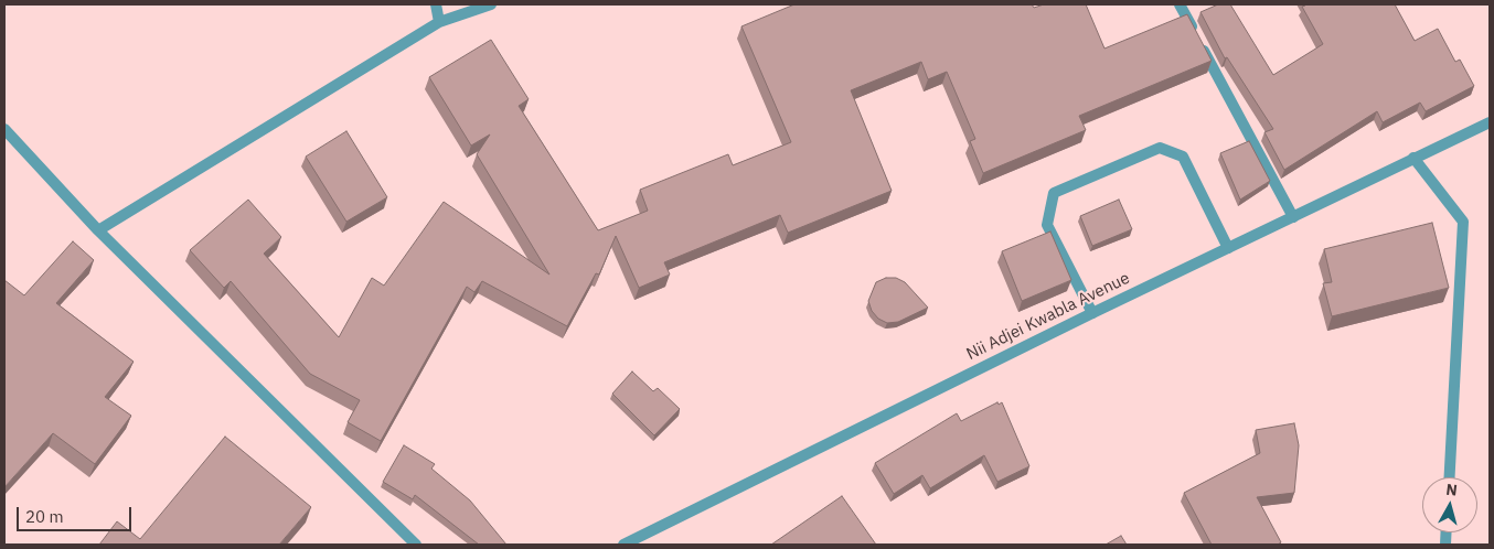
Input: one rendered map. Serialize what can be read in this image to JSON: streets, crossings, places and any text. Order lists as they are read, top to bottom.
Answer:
{
  "streets": {
    "street": ["Nii Adjei Kwabla Avenue"]
  },
  "scale_bar": "20 m",
  "north": "top"
}
